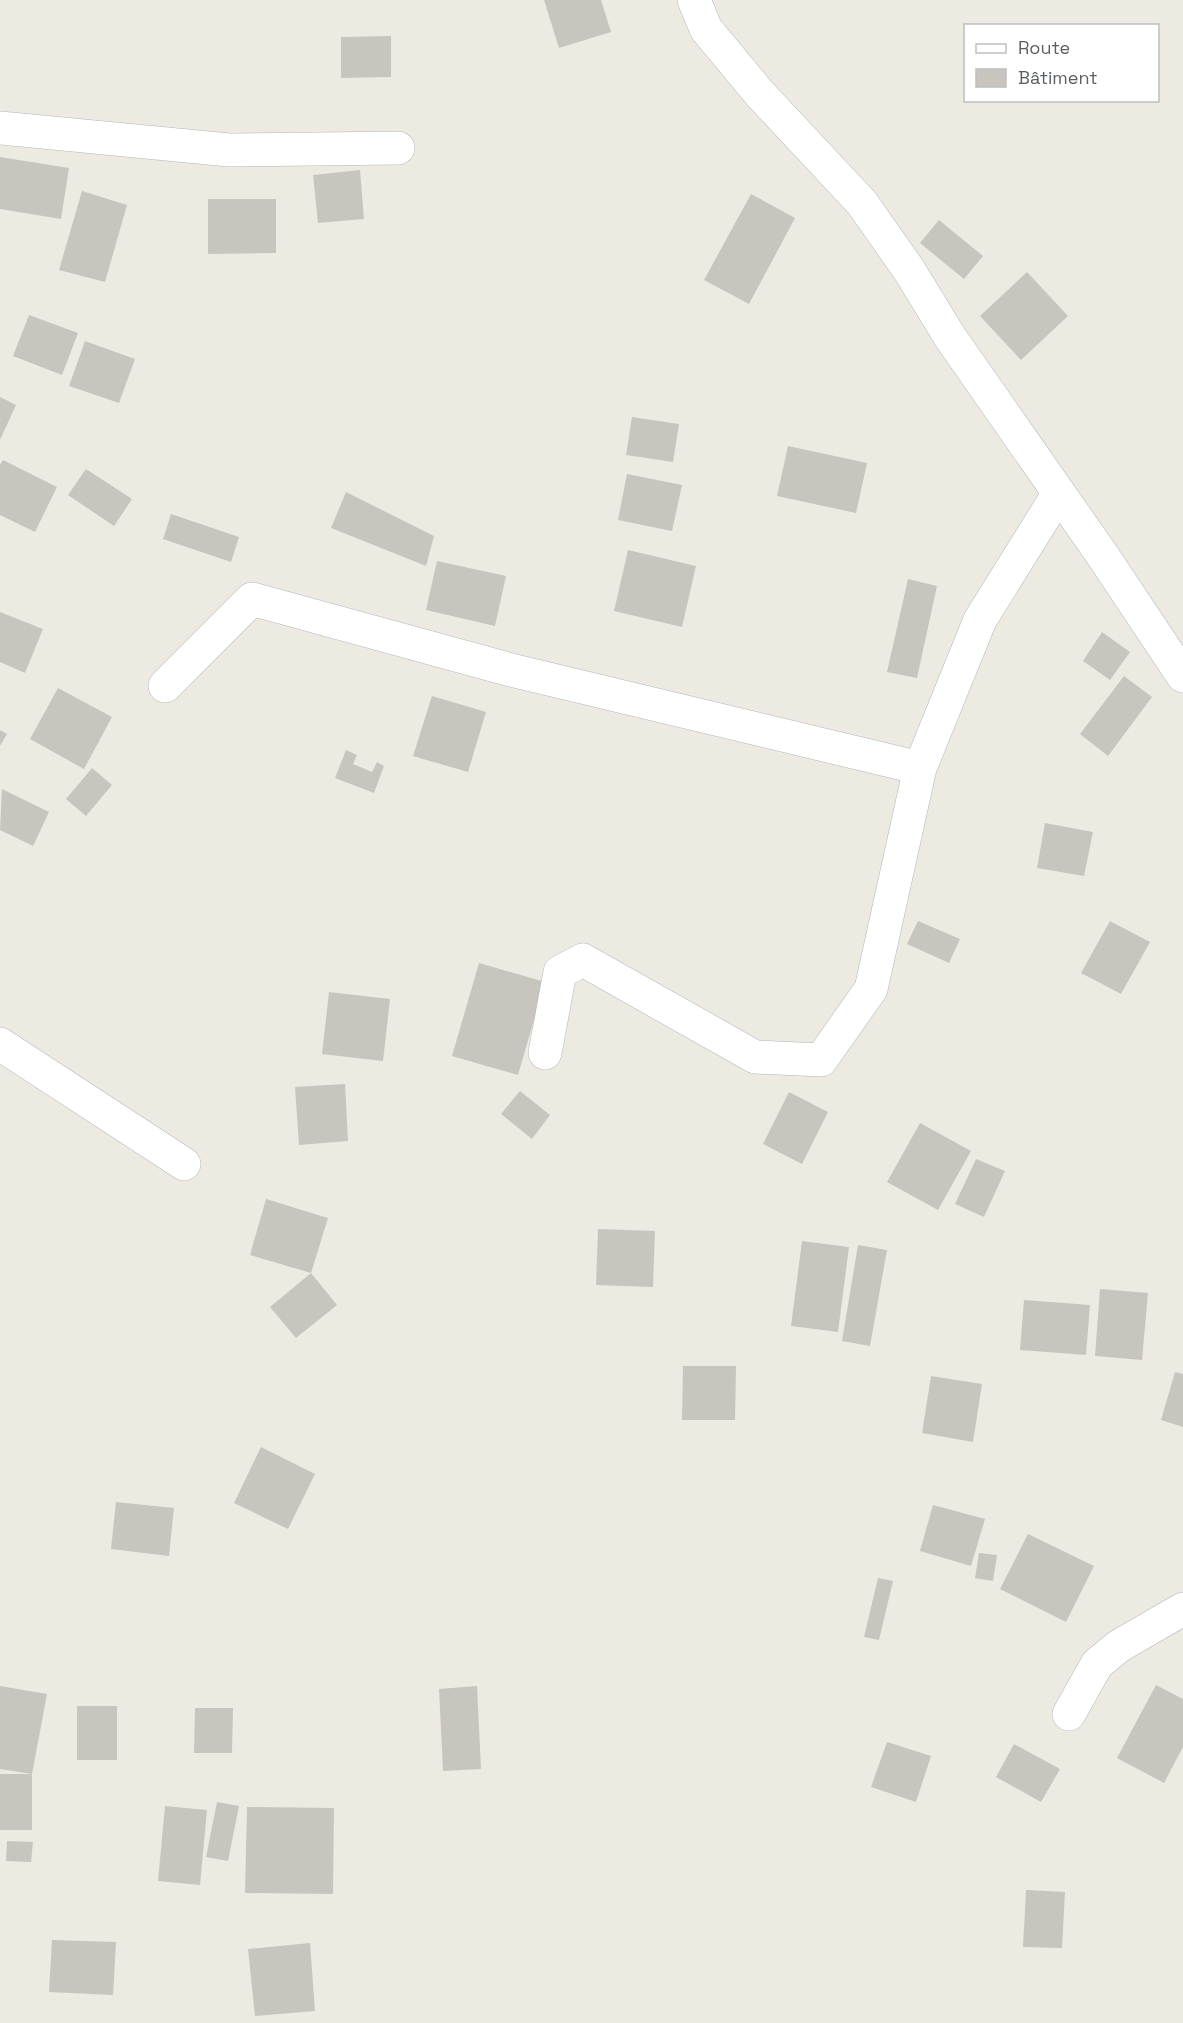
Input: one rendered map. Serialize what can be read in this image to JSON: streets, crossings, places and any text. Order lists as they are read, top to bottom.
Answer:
{
  "legend": ["Route", "Bâtiment"]
}
